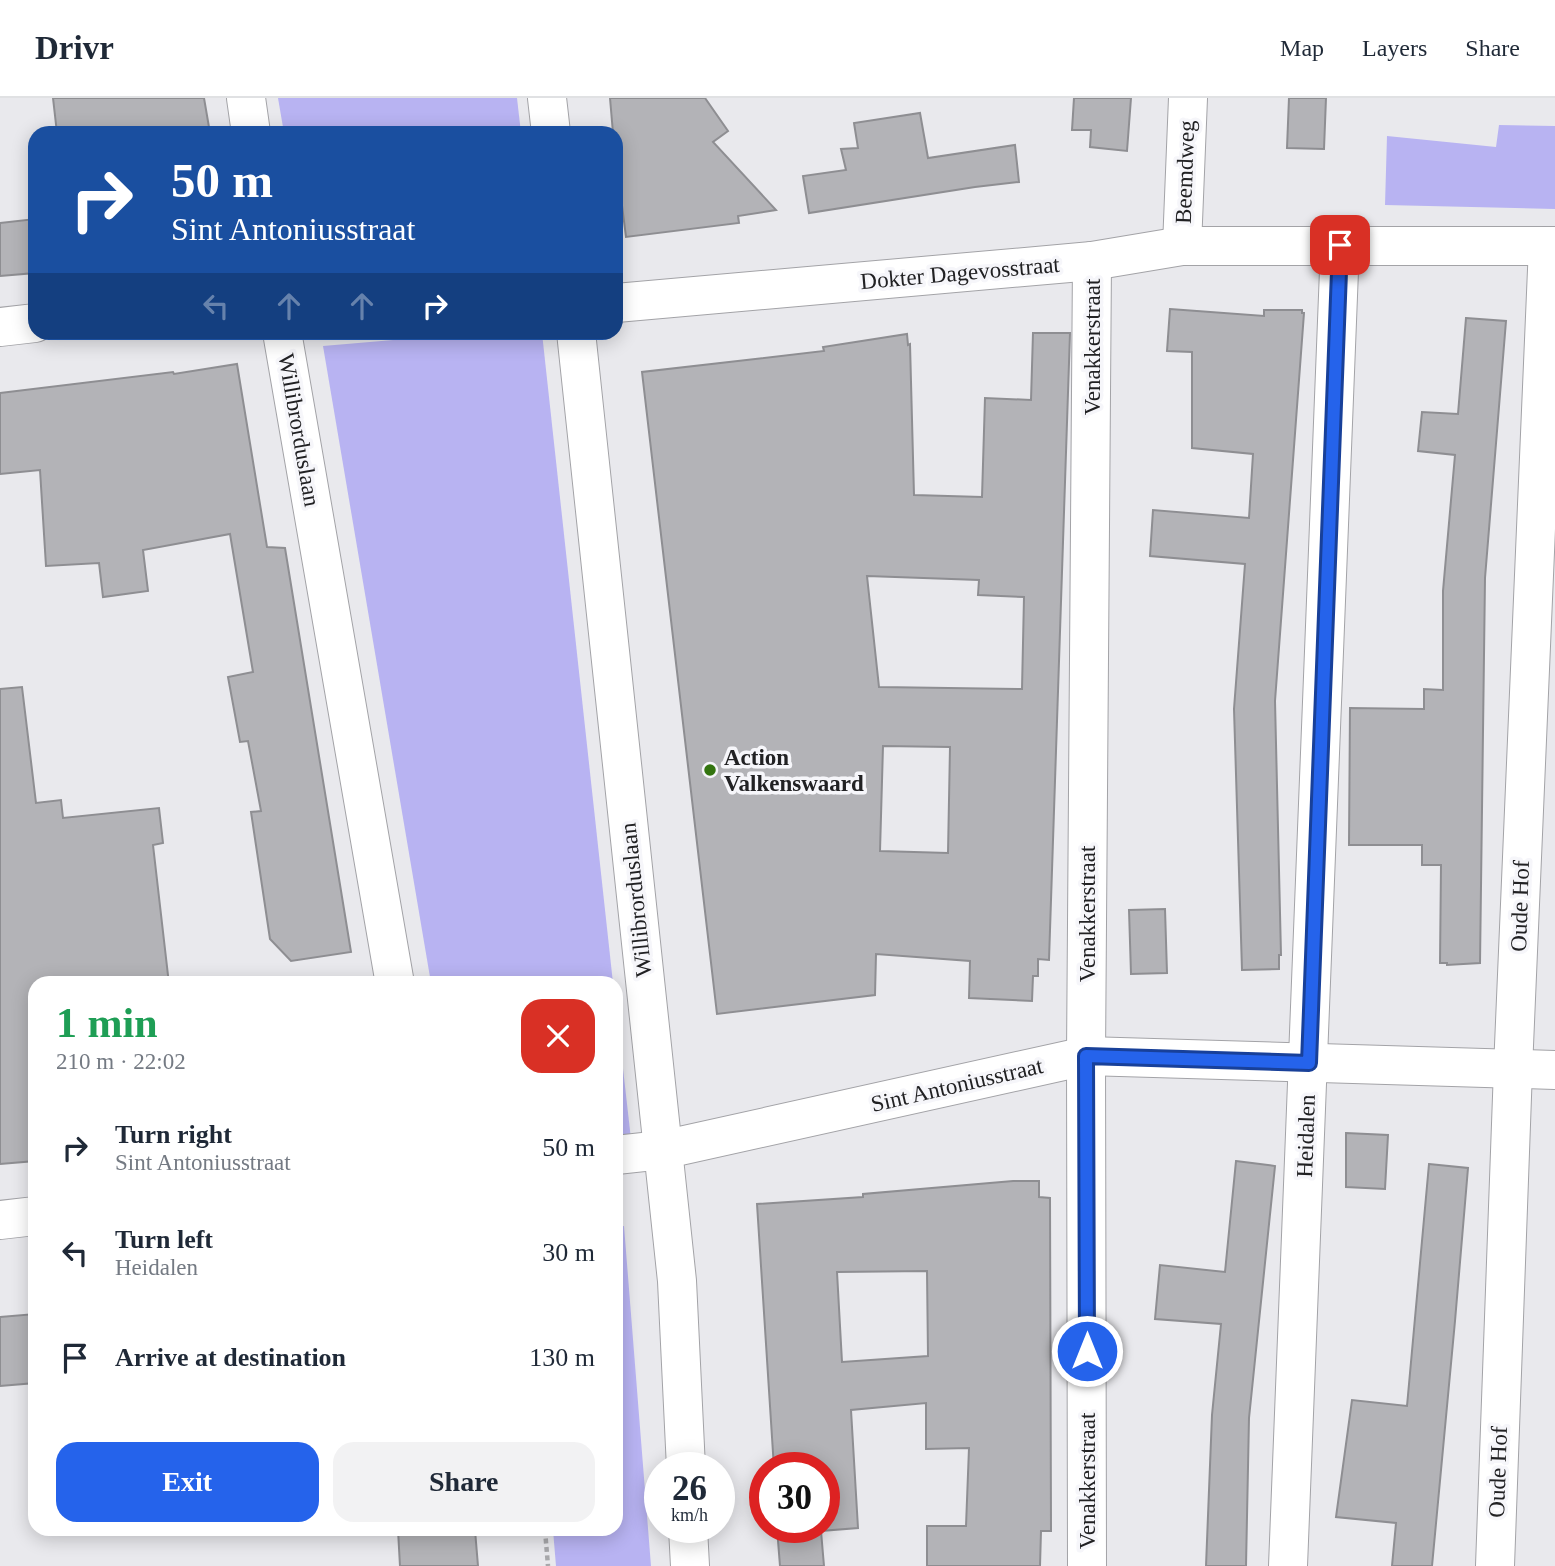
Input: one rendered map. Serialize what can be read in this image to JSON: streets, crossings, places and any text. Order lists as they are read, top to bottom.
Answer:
{
  "streets": {
    "street": [
      "Beemdweg",
      "Dokter Dagevosstraat",
      "Venakkerstraat",
      "Willibrorduslaan",
      "Oude Hof",
      "Sint Antoniusstraat",
      "Heidalen"
    ]
  },
  "crossings": [
    ["Beemdweg", "Dokter Dagevosstraat"],
    ["Dokter Dagevosstraat", "Venakkerstraat"],
    ["Dokter Dagevosstraat", "Oude Hof"],
    ["Dokter Dagevosstraat", "Heidalen"],
    ["Venakkerstraat", "Sint Antoniusstraat"],
    ["Willibrorduslaan", "Sint Antoniusstraat"],
    ["Oude Hof", "Sint Antoniusstraat"],
    ["Sint Antoniusstraat", "Heidalen"]
  ],
  "places": ["Action Valkenswaard"],
  "page": {
    "header": "Drivr",
    "nav": ["Map", "Layers", "Share"],
    "turn": ["50 m", "Sint Antoniusstraat"],
    "heading": ["1 min", "210 m · 22:02"],
    "list": [
      {
        "name": "Turn right",
        "note": "Sint Antoniusstraat",
        "value": "50 m"
      },
      {
        "name": "Turn left",
        "note": "Heidalen",
        "value": "30 m"
      },
      {
        "name": "Arrive at destination",
        "value": "130 m"
      }
    ],
    "buttons": ["Exit", "Share"],
    "speed": "26 km/h",
    "limit": "30"
  }
}
